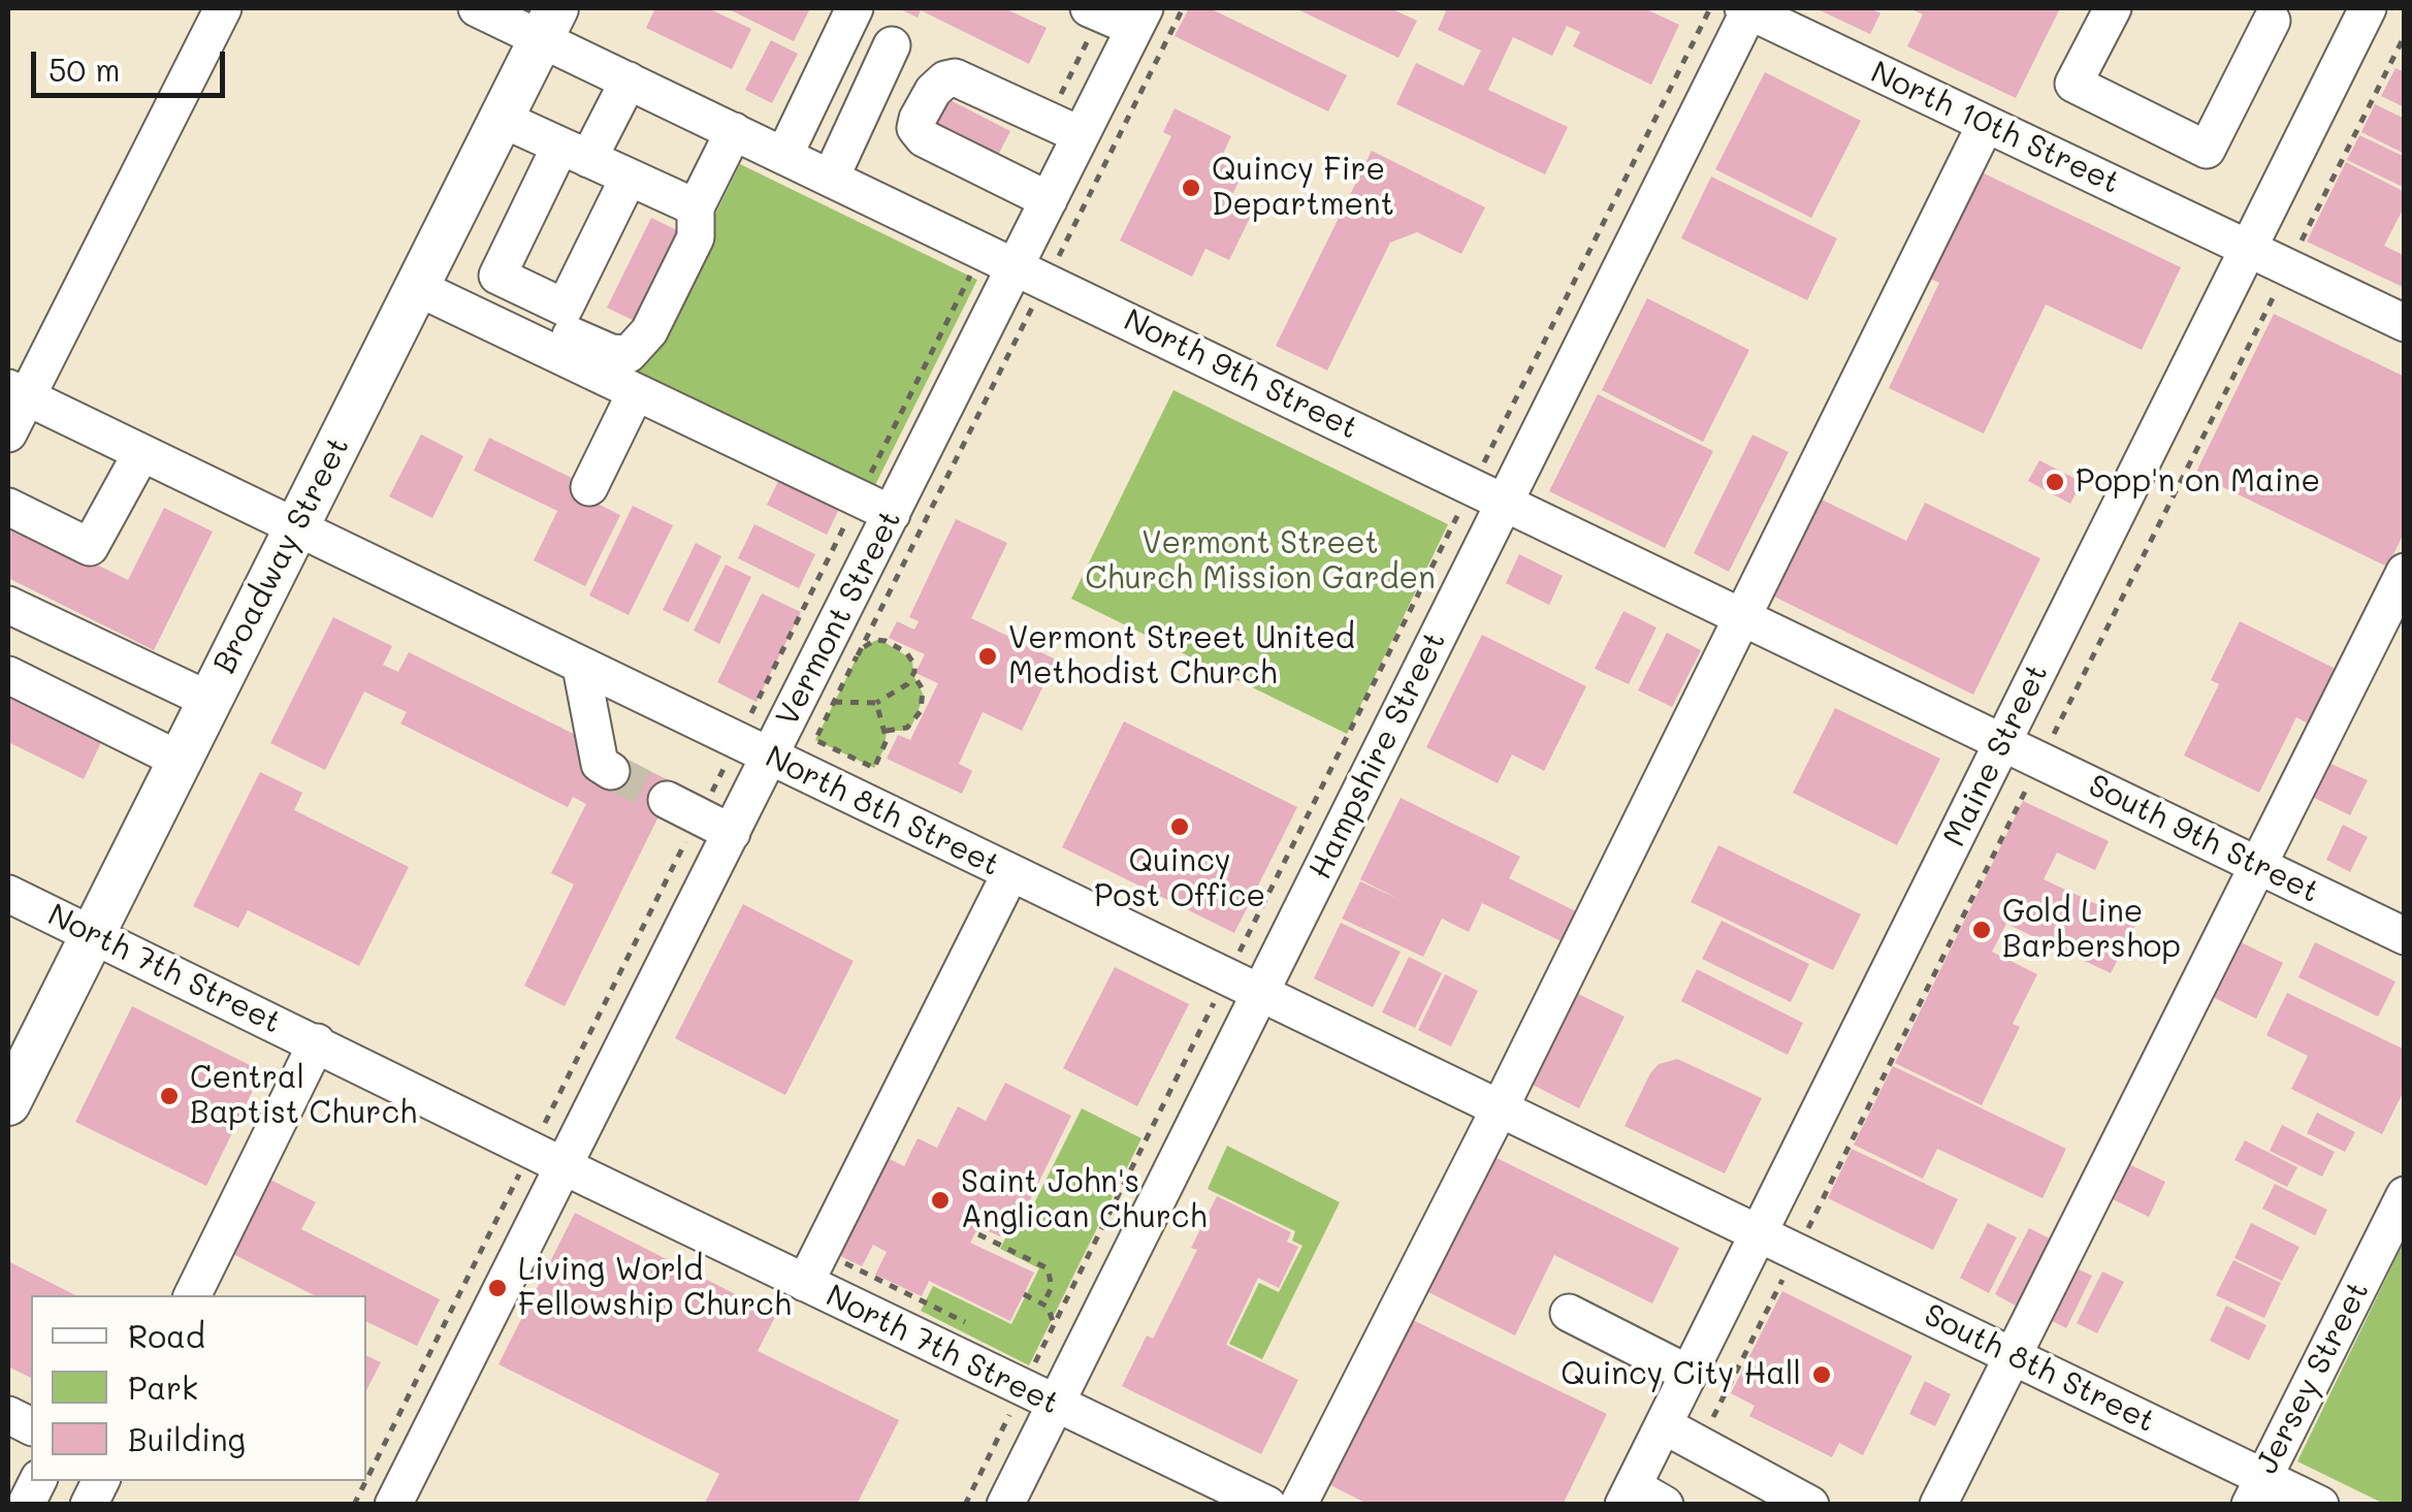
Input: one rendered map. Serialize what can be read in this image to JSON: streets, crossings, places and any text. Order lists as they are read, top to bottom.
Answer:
{
  "streets": {
    "main road": ["Broadway Street"],
    "street": [
      "North 10th Street",
      "North 9th Street",
      "Vermont Street",
      "Hampshire Street",
      "Maine Street",
      "North 8th Street",
      "South 9th Street",
      "North 7th Street",
      "South 8th Street",
      "Jersey Street"
    ]
  },
  "crossings": [
    ["North 10th Street", "Hampshire Street"],
    ["North 10th Street", "Maine Street"],
    ["North 9th Street", "Broadway Street"],
    ["North 9th Street", "Vermont Street"],
    ["North 9th Street", "Hampshire Street"],
    ["North 9th Street", "Maine Street"],
    ["North 9th Street", "South 9th Street"],
    ["Broadway Street", "North 8th Street"],
    ["Broadway Street", "North 7th Street"],
    ["Vermont Street", "North 8th Street"],
    ["Vermont Street", "North 7th Street"],
    ["Hampshire Street", "North 8th Street"],
    ["Hampshire Street", "North 7th Street"],
    ["Maine Street", "North 8th Street"],
    ["Maine Street", "South 9th Street"],
    ["Maine Street", "South 8th Street"],
    ["North 8th Street", "South 8th Street"],
    ["South 8th Street", "Jersey Street"]
  ],
  "parks": ["Vermont Street Church Mission Garden"],
  "places": [
    "Quincy Fire Department",
    "Popp'n on Maine",
    "Vermont Street United Methodist Church",
    "Quincy Post Office",
    "Gold Line Barbershop",
    "Central Baptist Church",
    "Saint John's Anglican Church",
    "Living World Fellowship Church",
    "Quincy City Hall"
  ],
  "legend": ["Road", "Park", "Building"],
  "scale_bar": "50 m"
}
